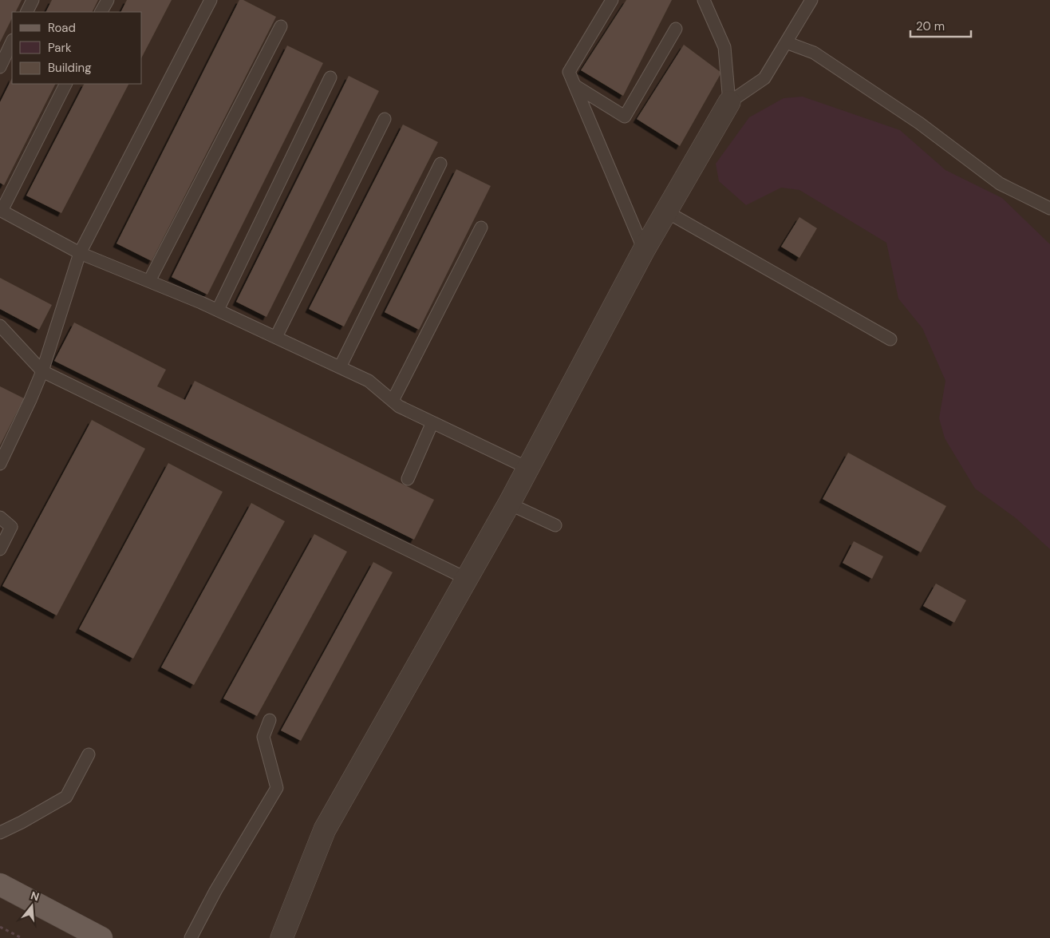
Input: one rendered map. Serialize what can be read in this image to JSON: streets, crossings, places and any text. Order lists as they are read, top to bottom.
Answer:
{
  "legend": ["Road", "Park", "Building"],
  "scale_bar": "20 m",
  "north": "top"
}
